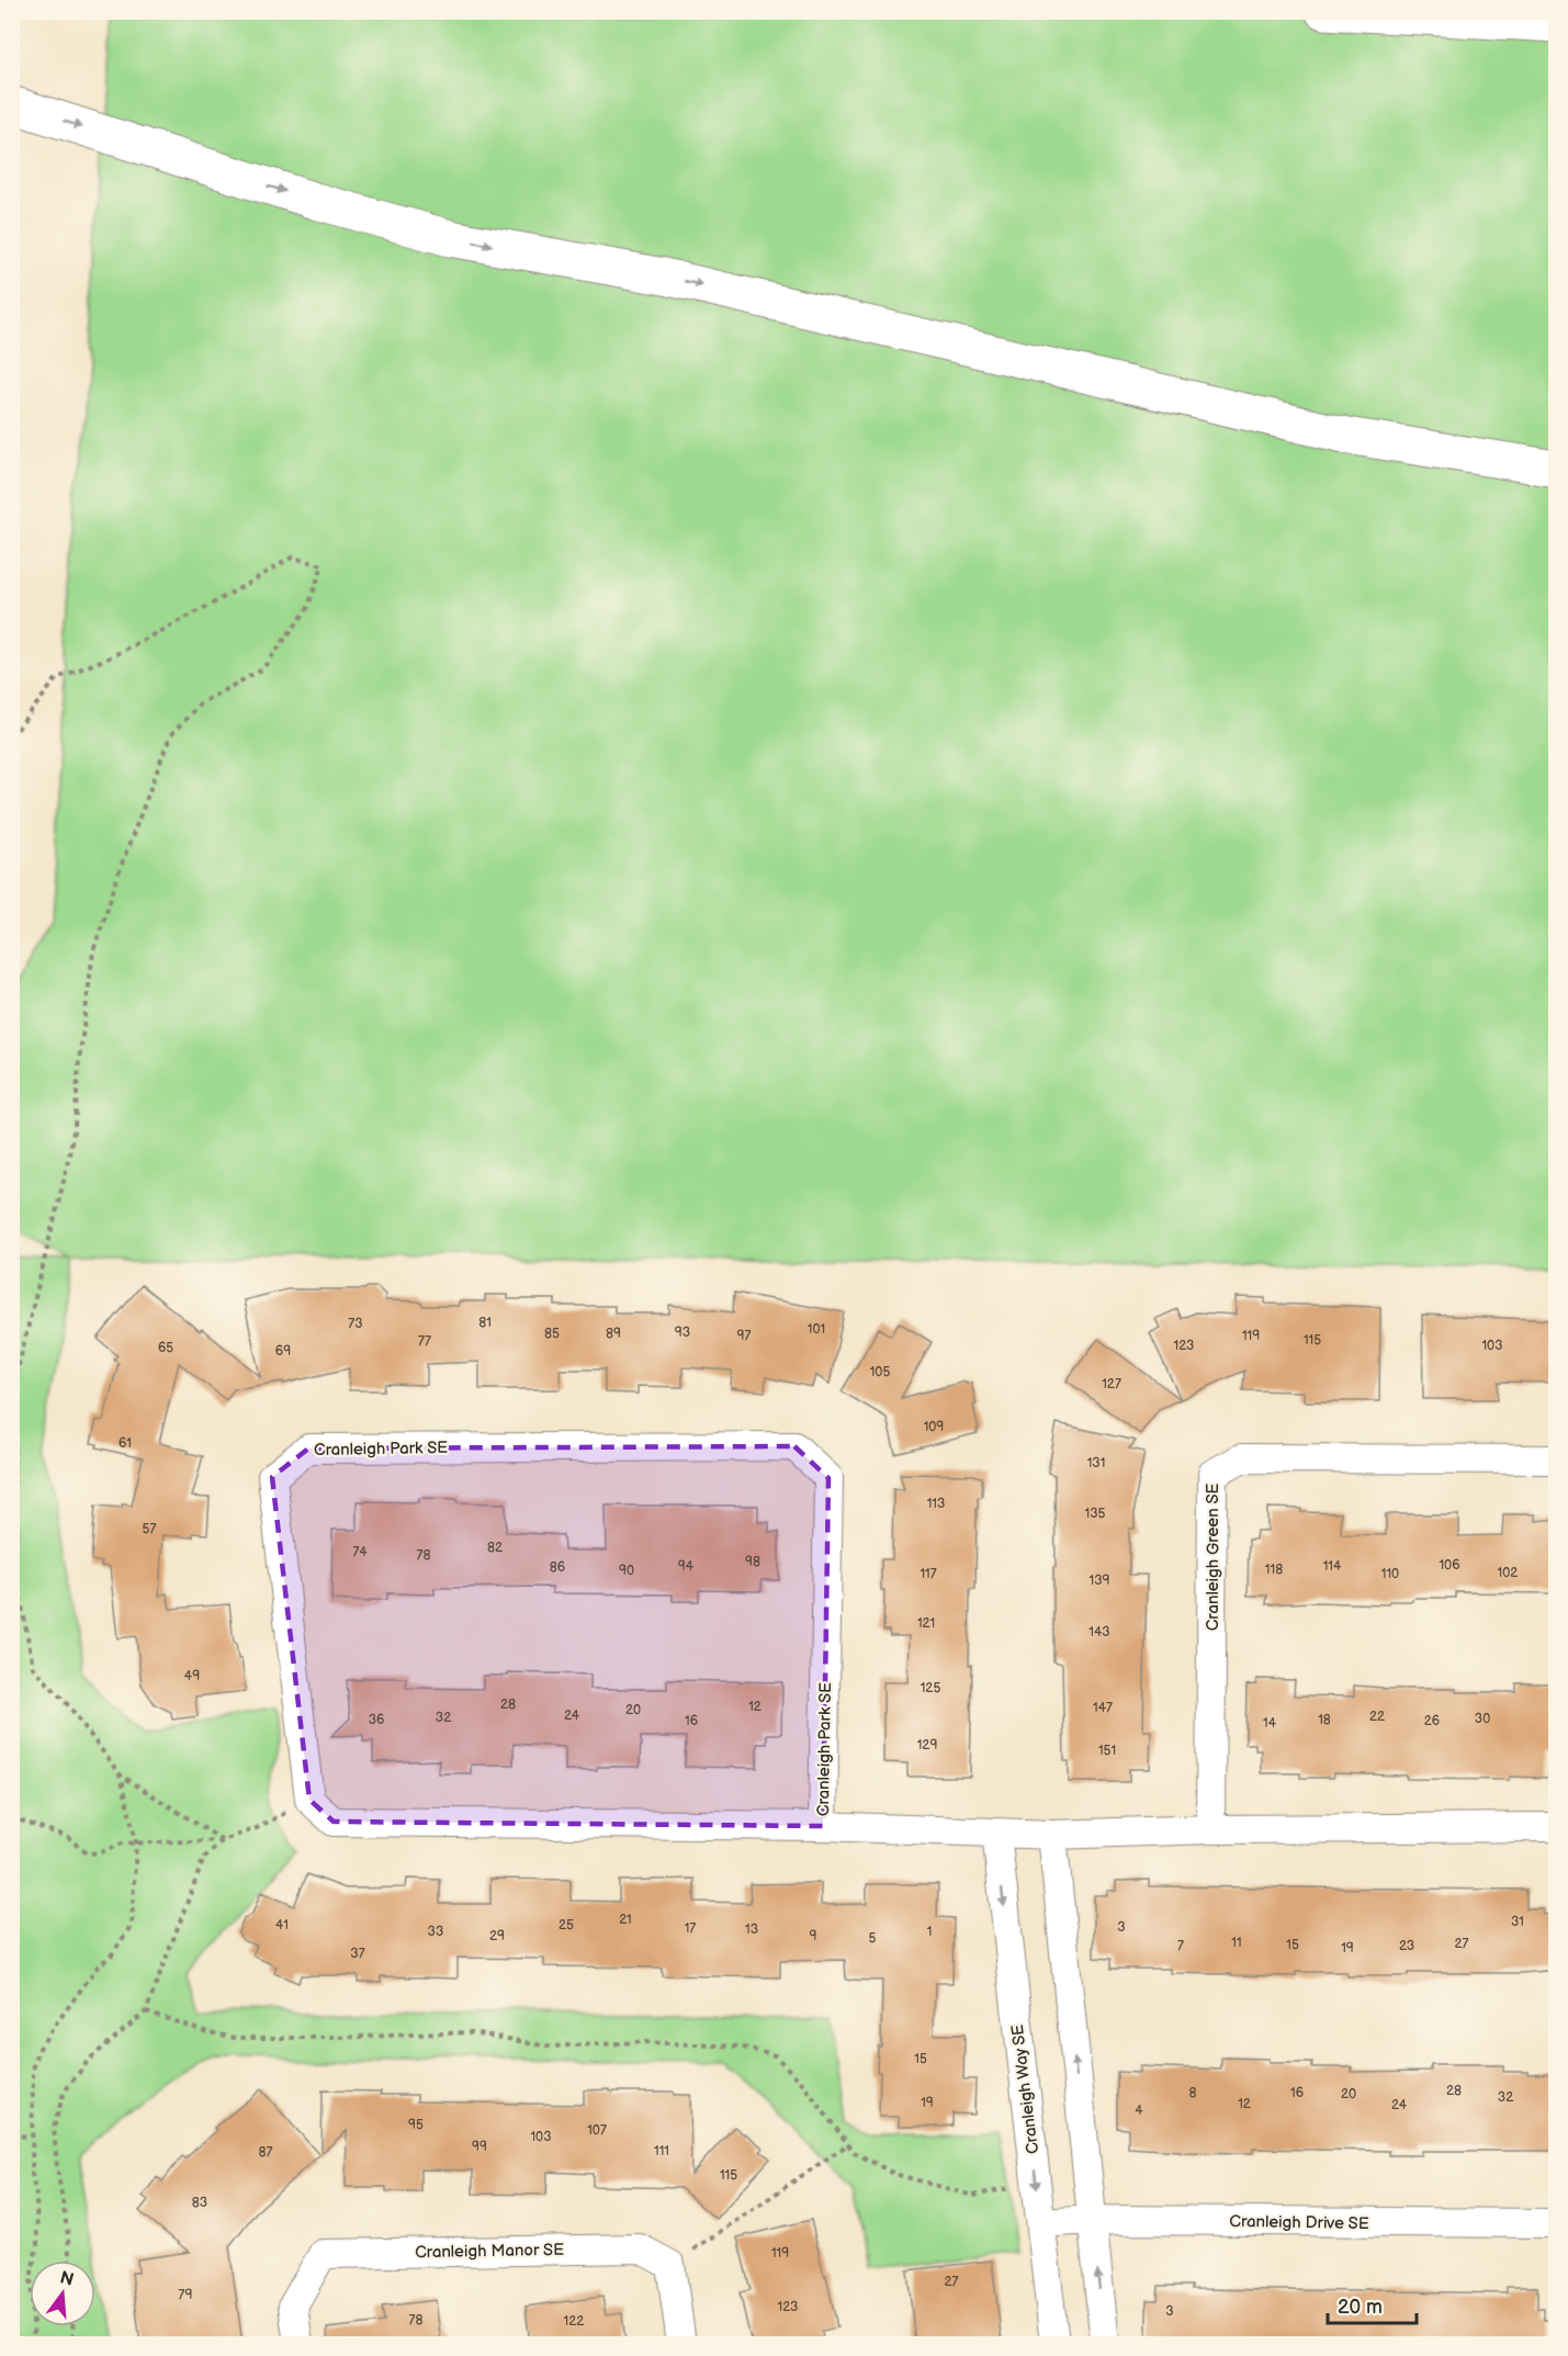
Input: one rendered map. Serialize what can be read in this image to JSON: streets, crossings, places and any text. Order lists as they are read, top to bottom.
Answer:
{
  "streets": {
    "street": [
      "Cranleigh Park SE",
      "Cranleigh Green SE",
      "Cranleigh Way SE",
      "Cranleigh Drive SE",
      "Cranleigh Manor SE"
    ]
  },
  "crossings": [
    ["Cranleigh Park SE", "Cranleigh Way SE"],
    ["Cranleigh Way SE", "Cranleigh Drive SE"]
  ],
  "house_numbers": [
    "81",
    "73",
    "101",
    "93",
    "85",
    "89",
    "97",
    "119",
    "115",
    "77",
    "123",
    "103",
    "65",
    "69",
    "105",
    "127",
    "109",
    "61",
    "131",
    "113",
    "135",
    "57",
    "82",
    "74",
    "78",
    "98",
    "106",
    "94",
    "114",
    "86",
    "118",
    "90",
    "102",
    "117",
    "110",
    "139",
    "121",
    "143",
    "49",
    "125",
    "28",
    "12",
    "147",
    "20",
    "24",
    "22",
    "32",
    "30",
    "36",
    "18",
    "16",
    "26",
    "14",
    "129",
    "151",
    "21",
    "31",
    "41",
    "25",
    "3",
    "17",
    "13",
    "33",
    "1",
    "29",
    "9",
    "5",
    "11",
    "27",
    "15",
    "7",
    "23",
    "19",
    "37",
    "15",
    "28",
    "8",
    "16",
    "20",
    "32",
    "19",
    "12",
    "24",
    "4",
    "95",
    "107",
    "103",
    "99",
    "111",
    "87",
    "115",
    "83",
    "119",
    "27",
    "79",
    "123",
    "3",
    "78",
    "122"
  ],
  "scale_bar": "20 m",
  "north": "top"
}
